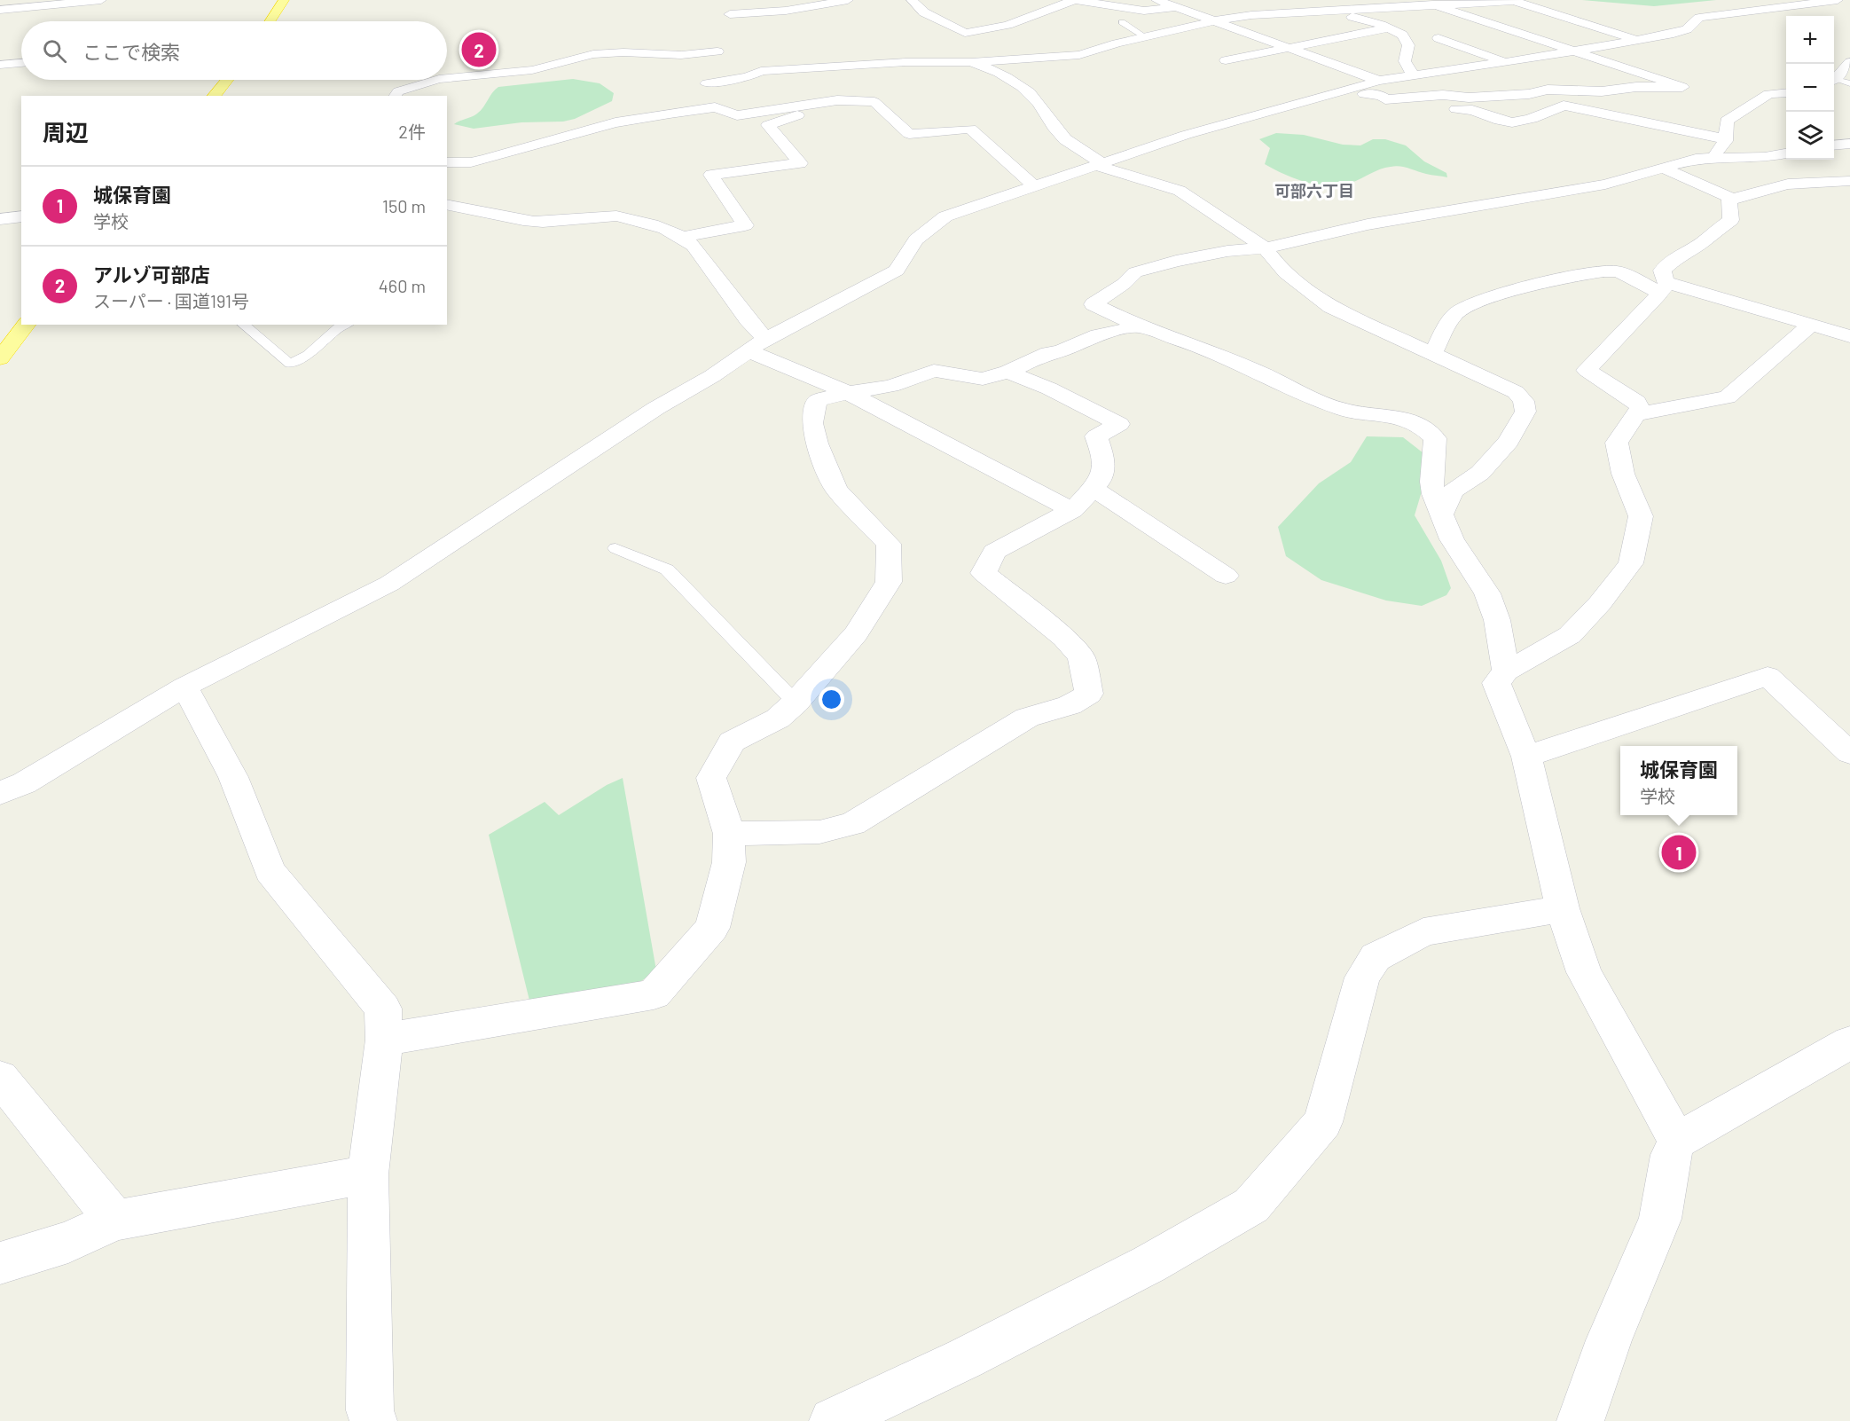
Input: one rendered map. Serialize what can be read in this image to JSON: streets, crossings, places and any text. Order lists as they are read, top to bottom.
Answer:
{
  "districts": ["可部六丁目"],
  "page": {
    "map_buttons": ["+", "−"],
    "search": "ここで検索",
    "pins": ["2", "1"],
    "heading": ["周辺", "2件"],
    "list": [
      {
        "mark": "1",
        "name": "城保育園",
        "note": "学校",
        "value": "150 m"
      },
      {
        "mark": "2",
        "name": "アルゾ可部店",
        "note": "スーパー · 国道191号",
        "value": "460 m"
      }
    ],
    "popup": ["城保育園", "学校"]
  }
}
